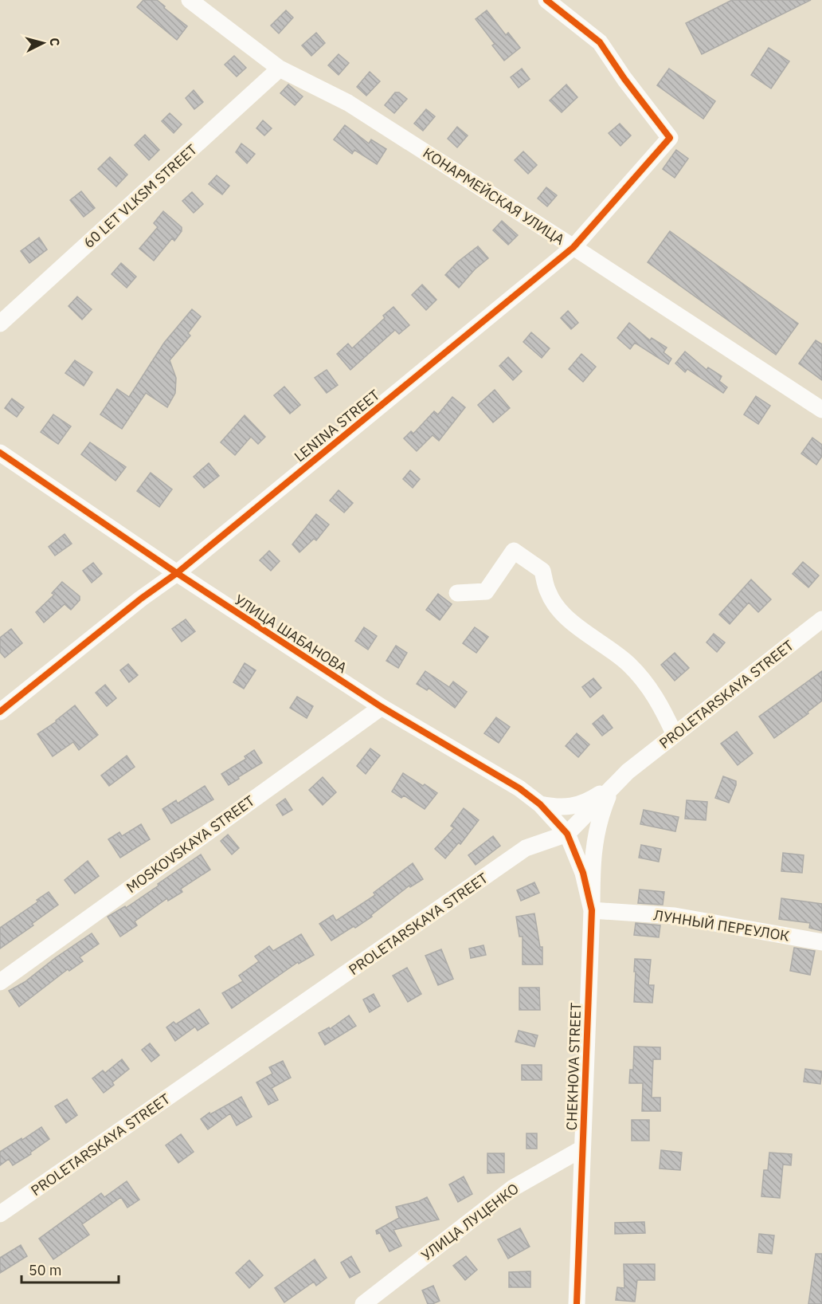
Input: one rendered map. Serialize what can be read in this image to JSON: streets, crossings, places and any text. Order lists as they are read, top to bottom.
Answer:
{
  "streets": {
    "street": [
      "60 LET VLKSM STREET",
      "КОНАРМЕЙСКАЯ УЛИЦА",
      "LENINA STREET",
      "УЛИЦА ШАБАНОВА",
      "PROLETARSKAYA STREET",
      "MOSKOVSKAYA STREET",
      "ЛУННЫЙ ПЕРЕУЛОК",
      "CHEKHOVA STREET",
      "УЛИЦА ЛУЦЕНКО"
    ]
  },
  "crossings": [
    ["60 LET VLKSM STREET", "КОНАРМЕЙСКАЯ УЛИЦА"],
    ["КОНАРМЕЙСКАЯ УЛИЦА", "LENINA STREET"],
    ["LENINA STREET", "УЛИЦА ШАБАНОВА"],
    ["УЛИЦА ШАБАНОВА", "PROLETARSKAYA STREET"],
    ["УЛИЦА ШАБАНОВА", "MOSKOVSKAYA STREET"],
    ["УЛИЦА ШАБАНОВА", "CHEKHOVA STREET"],
    ["PROLETARSKAYA STREET", "CHEKHOVA STREET"],
    ["ЛУННЫЙ ПЕРЕУЛОК", "CHEKHOVA STREET"],
    ["CHEKHOVA STREET", "УЛИЦА ЛУЦЕНКО"]
  ],
  "scale_bar": "50 m",
  "north": "right"
}
